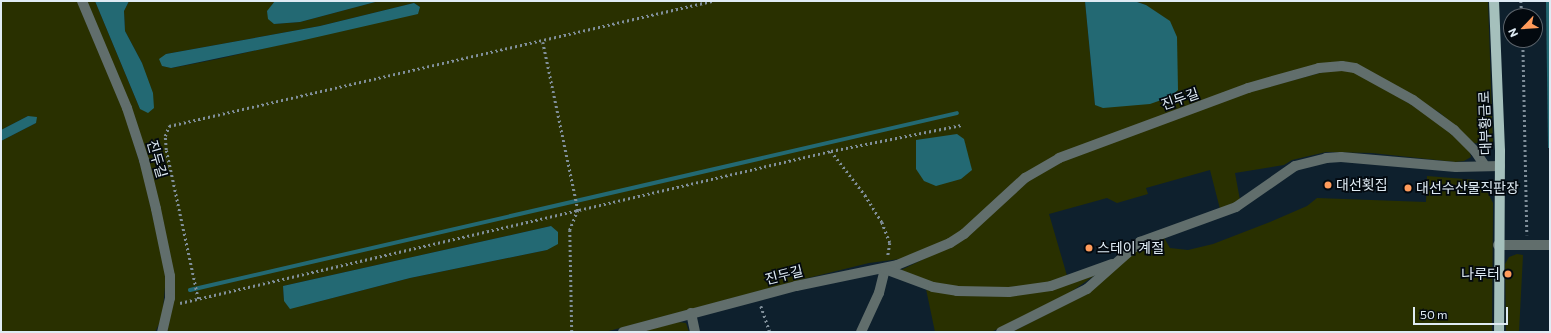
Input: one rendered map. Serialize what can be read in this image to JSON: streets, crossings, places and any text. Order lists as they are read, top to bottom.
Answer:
{
  "streets": {
    "main road": ["대부황금로"],
    "street": ["진두길"]
  },
  "crossings": [
    ["진두길", "대부황금로"]
  ],
  "places": [
    "대선횟집",
    "대선수산물직판장",
    "스테이 계절",
    "나루터"
  ],
  "scale_bar": "50 m",
  "north": "bottom left"
}
